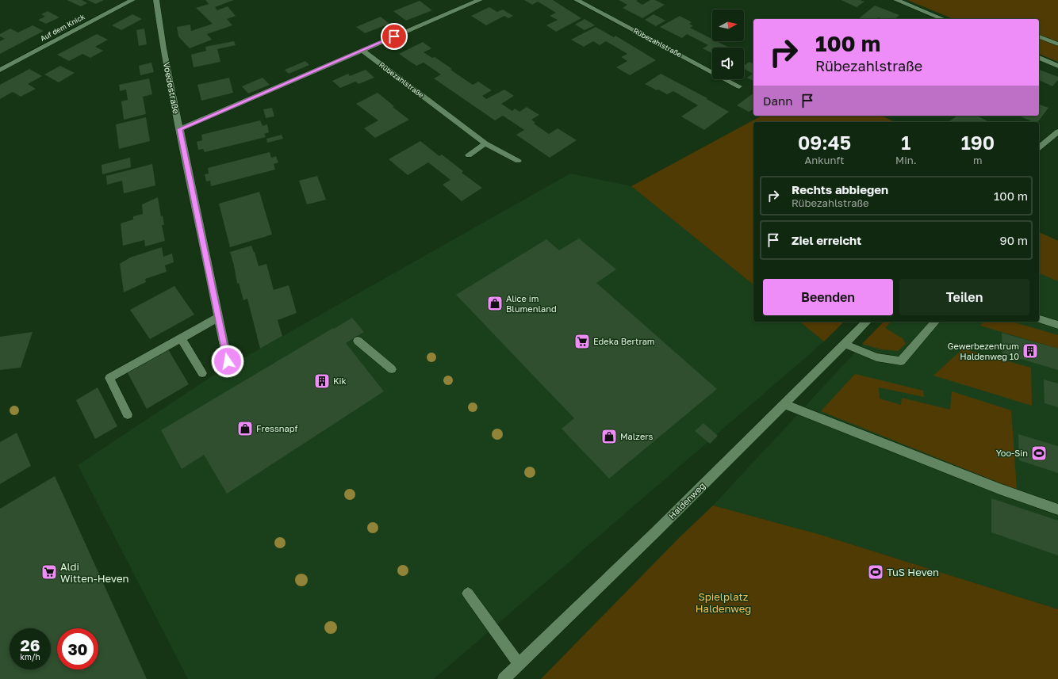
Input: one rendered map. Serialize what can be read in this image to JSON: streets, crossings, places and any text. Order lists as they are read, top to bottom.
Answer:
{
  "streets": {
    "street": [
      "Auf dem Knick",
      "Rübezahlstraße",
      "Voedestraße",
      "Haldenweg"
    ]
  },
  "parks": ["Spielplatz Haldenweg"],
  "places": {
    "shop": ["Alice im Blumenland", "Fressnapf", "Malzers"],
    "supermarket": ["Edeka Bertram", "Aldi Witten-Heven"],
    "building": ["Gewerbezentrum Haldenweg 10", "Kik"],
    "sports": ["Yoo-Sin", "TuS Heven"]
  },
  "north": "right",
  "page": {
    "turn": ["100 m", "Rübezahlstraße"],
    "then": "Dann",
    "eta": [
      "09:45",
      "Ankunft",
      "1",
      "Min.",
      "190",
      "m"
    ],
    "list": [
      {
        "name": "Rechts abbiegen",
        "note": "Rübezahlstraße",
        "value": "100 m"
      },
      {
        "name": "Ziel erreicht",
        "value": "90 m"
      }
    ],
    "buttons": ["Beenden", "Teilen"],
    "speed": "26 km/h",
    "limit": "30"
  }
}
